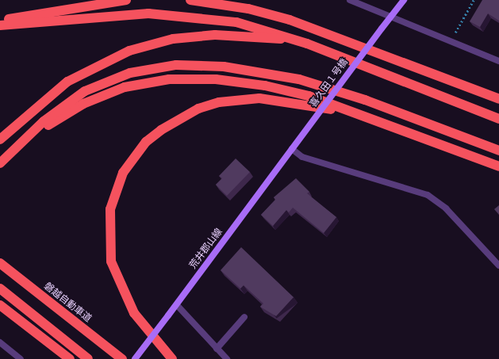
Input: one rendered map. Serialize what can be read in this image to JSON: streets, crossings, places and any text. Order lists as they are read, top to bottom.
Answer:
{
  "streets": {
    "highway": ["磐越自動車道"],
    "main road": ["喜久田１号橋", "荒井郡山線"]
  },
  "crossings": [
    ["喜久田１号橋", "荒井郡山線"]
  ]
}
